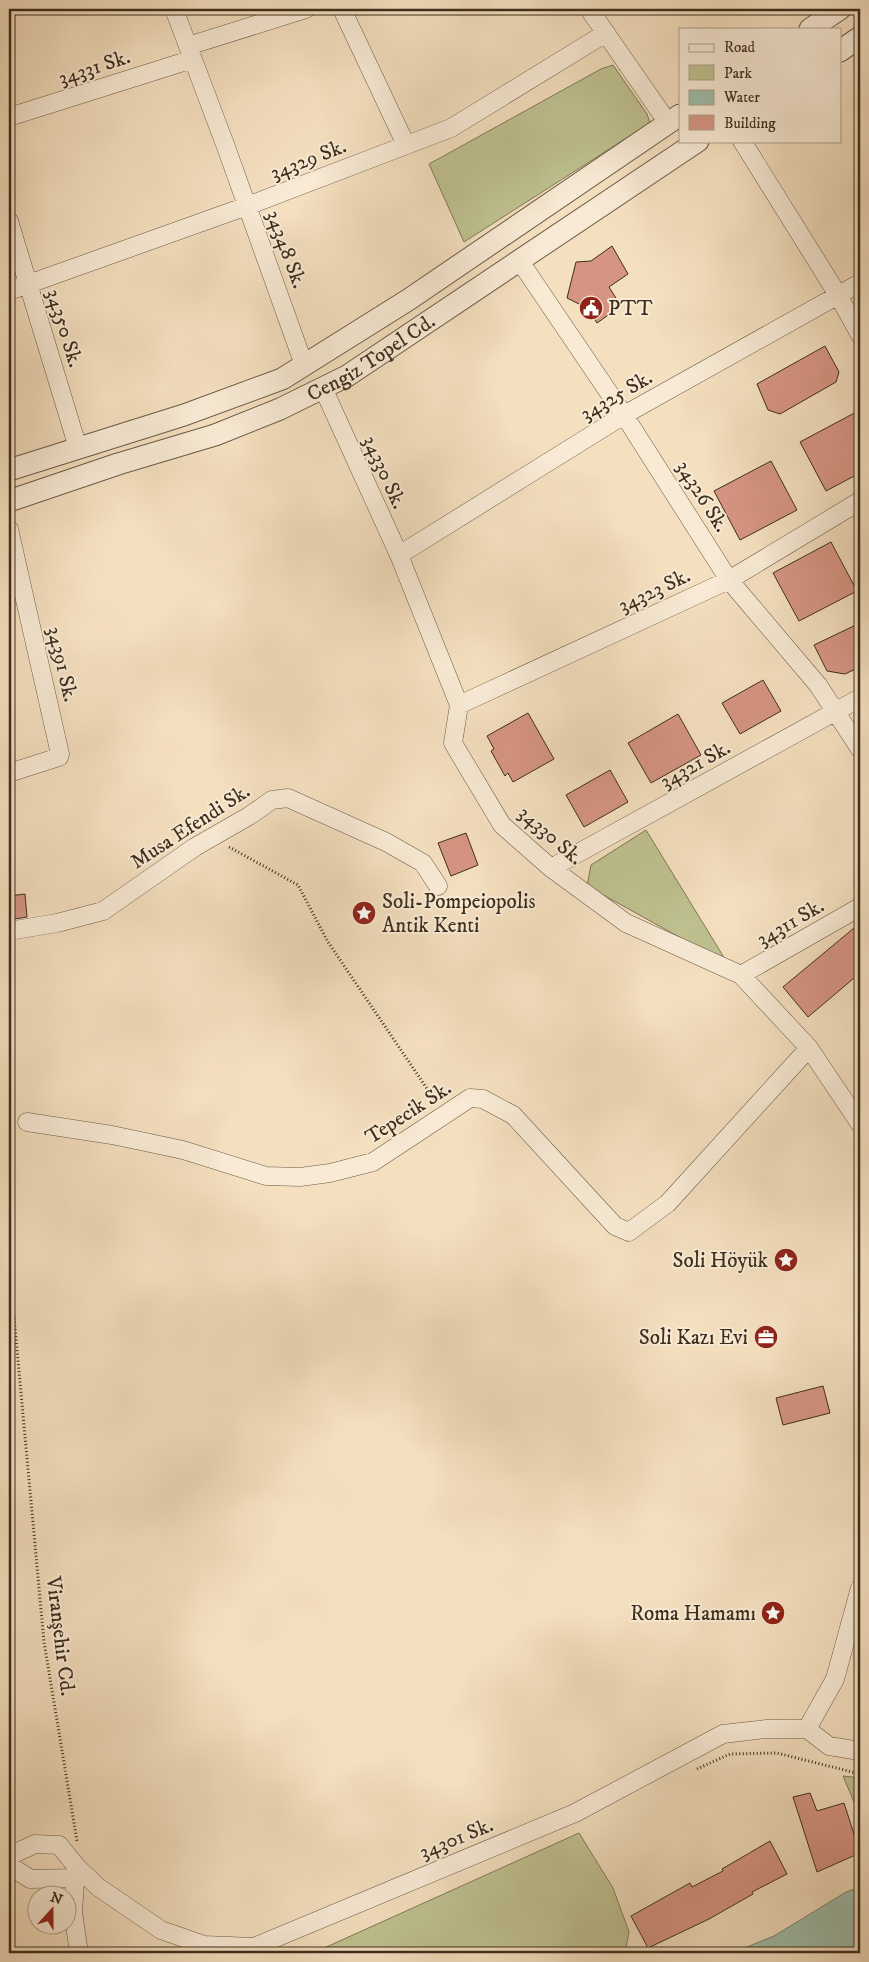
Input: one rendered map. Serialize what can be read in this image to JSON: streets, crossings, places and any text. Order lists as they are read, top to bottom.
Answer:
{
  "streets": {
    "street": [
      "34331 Sk.",
      "34329 Sk.",
      "34348 Sk.",
      "34350 Sk.",
      "Cengiz Topel Cd.",
      "34325 Sk.",
      "34330 Sk.",
      "34326 Sk.",
      "34323 Sk.",
      "34391 Sk.",
      "34321 Sk.",
      "Musa Efendi Sk.",
      "34311 Sk.",
      "Tepecik Sk.",
      "34301 Sk."
    ],
    "path": ["Viranşehir Cd."]
  },
  "crossings": [
    ["34331 Sk.", "34348 Sk."],
    ["34329 Sk.", "34348 Sk."],
    ["34329 Sk.", "34350 Sk."],
    ["34348 Sk.", "Cengiz Topel Cd."],
    ["34350 Sk.", "Cengiz Topel Cd."],
    ["Cengiz Topel Cd.", "34330 Sk."],
    ["Cengiz Topel Cd.", "34326 Sk."],
    ["34325 Sk.", "34330 Sk."],
    ["34325 Sk.", "34326 Sk."],
    ["34330 Sk.", "34323 Sk."],
    ["34330 Sk.", "34321 Sk."],
    ["34330 Sk.", "34311 Sk."],
    ["34330 Sk.", "Tepecik Sk."],
    ["34326 Sk.", "34323 Sk."],
    ["34326 Sk.", "34321 Sk."]
  ],
  "places": {
    "public building": ["PTT"],
    "place": ["Soli-Pompeiopolis Antik Kenti", "Soli Höyük", "Roma Hamamı"],
    "office": ["Soli Kazı Evi"]
  },
  "legend": [
    "Road",
    "Park",
    "Water",
    "Building"
  ],
  "north": "top"
}
